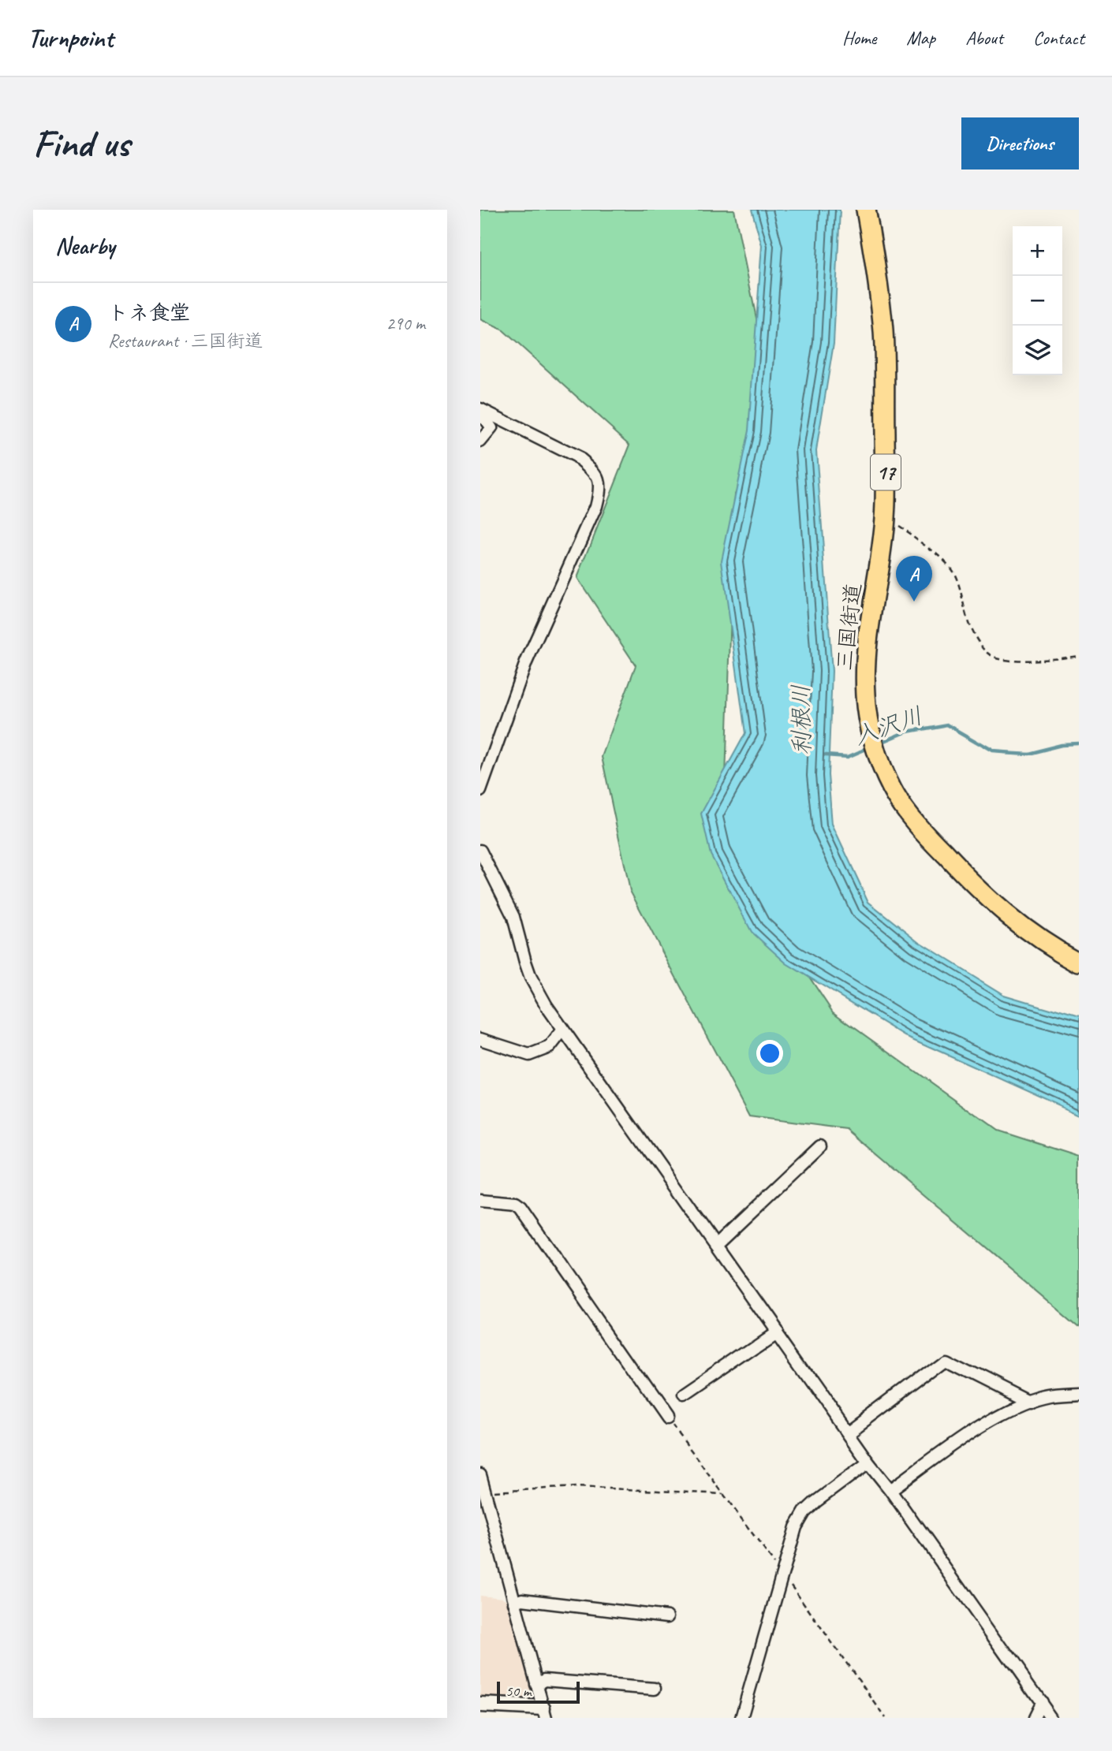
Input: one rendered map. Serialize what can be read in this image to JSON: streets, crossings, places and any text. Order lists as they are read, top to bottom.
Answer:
{
  "streets": {
    "highway": ["17", "三国街道"]
  },
  "water": ["利根川", "入沢川"],
  "scale_bar": "50 m",
  "page": {
    "header": "Turnpoint",
    "nav": [
      "Home",
      "Map",
      "About",
      "Contact"
    ],
    "buttons": "Directions",
    "title": "Find us",
    "heading": "Nearby",
    "map_buttons": ["+", "−"],
    "list": [
      {
        "mark": "A",
        "name": "トネ食堂",
        "note": "Restaurant · 三国街道",
        "value": "290 m"
      }
    ],
    "pins": "A",
    "scale": "50 m"
  }
}
